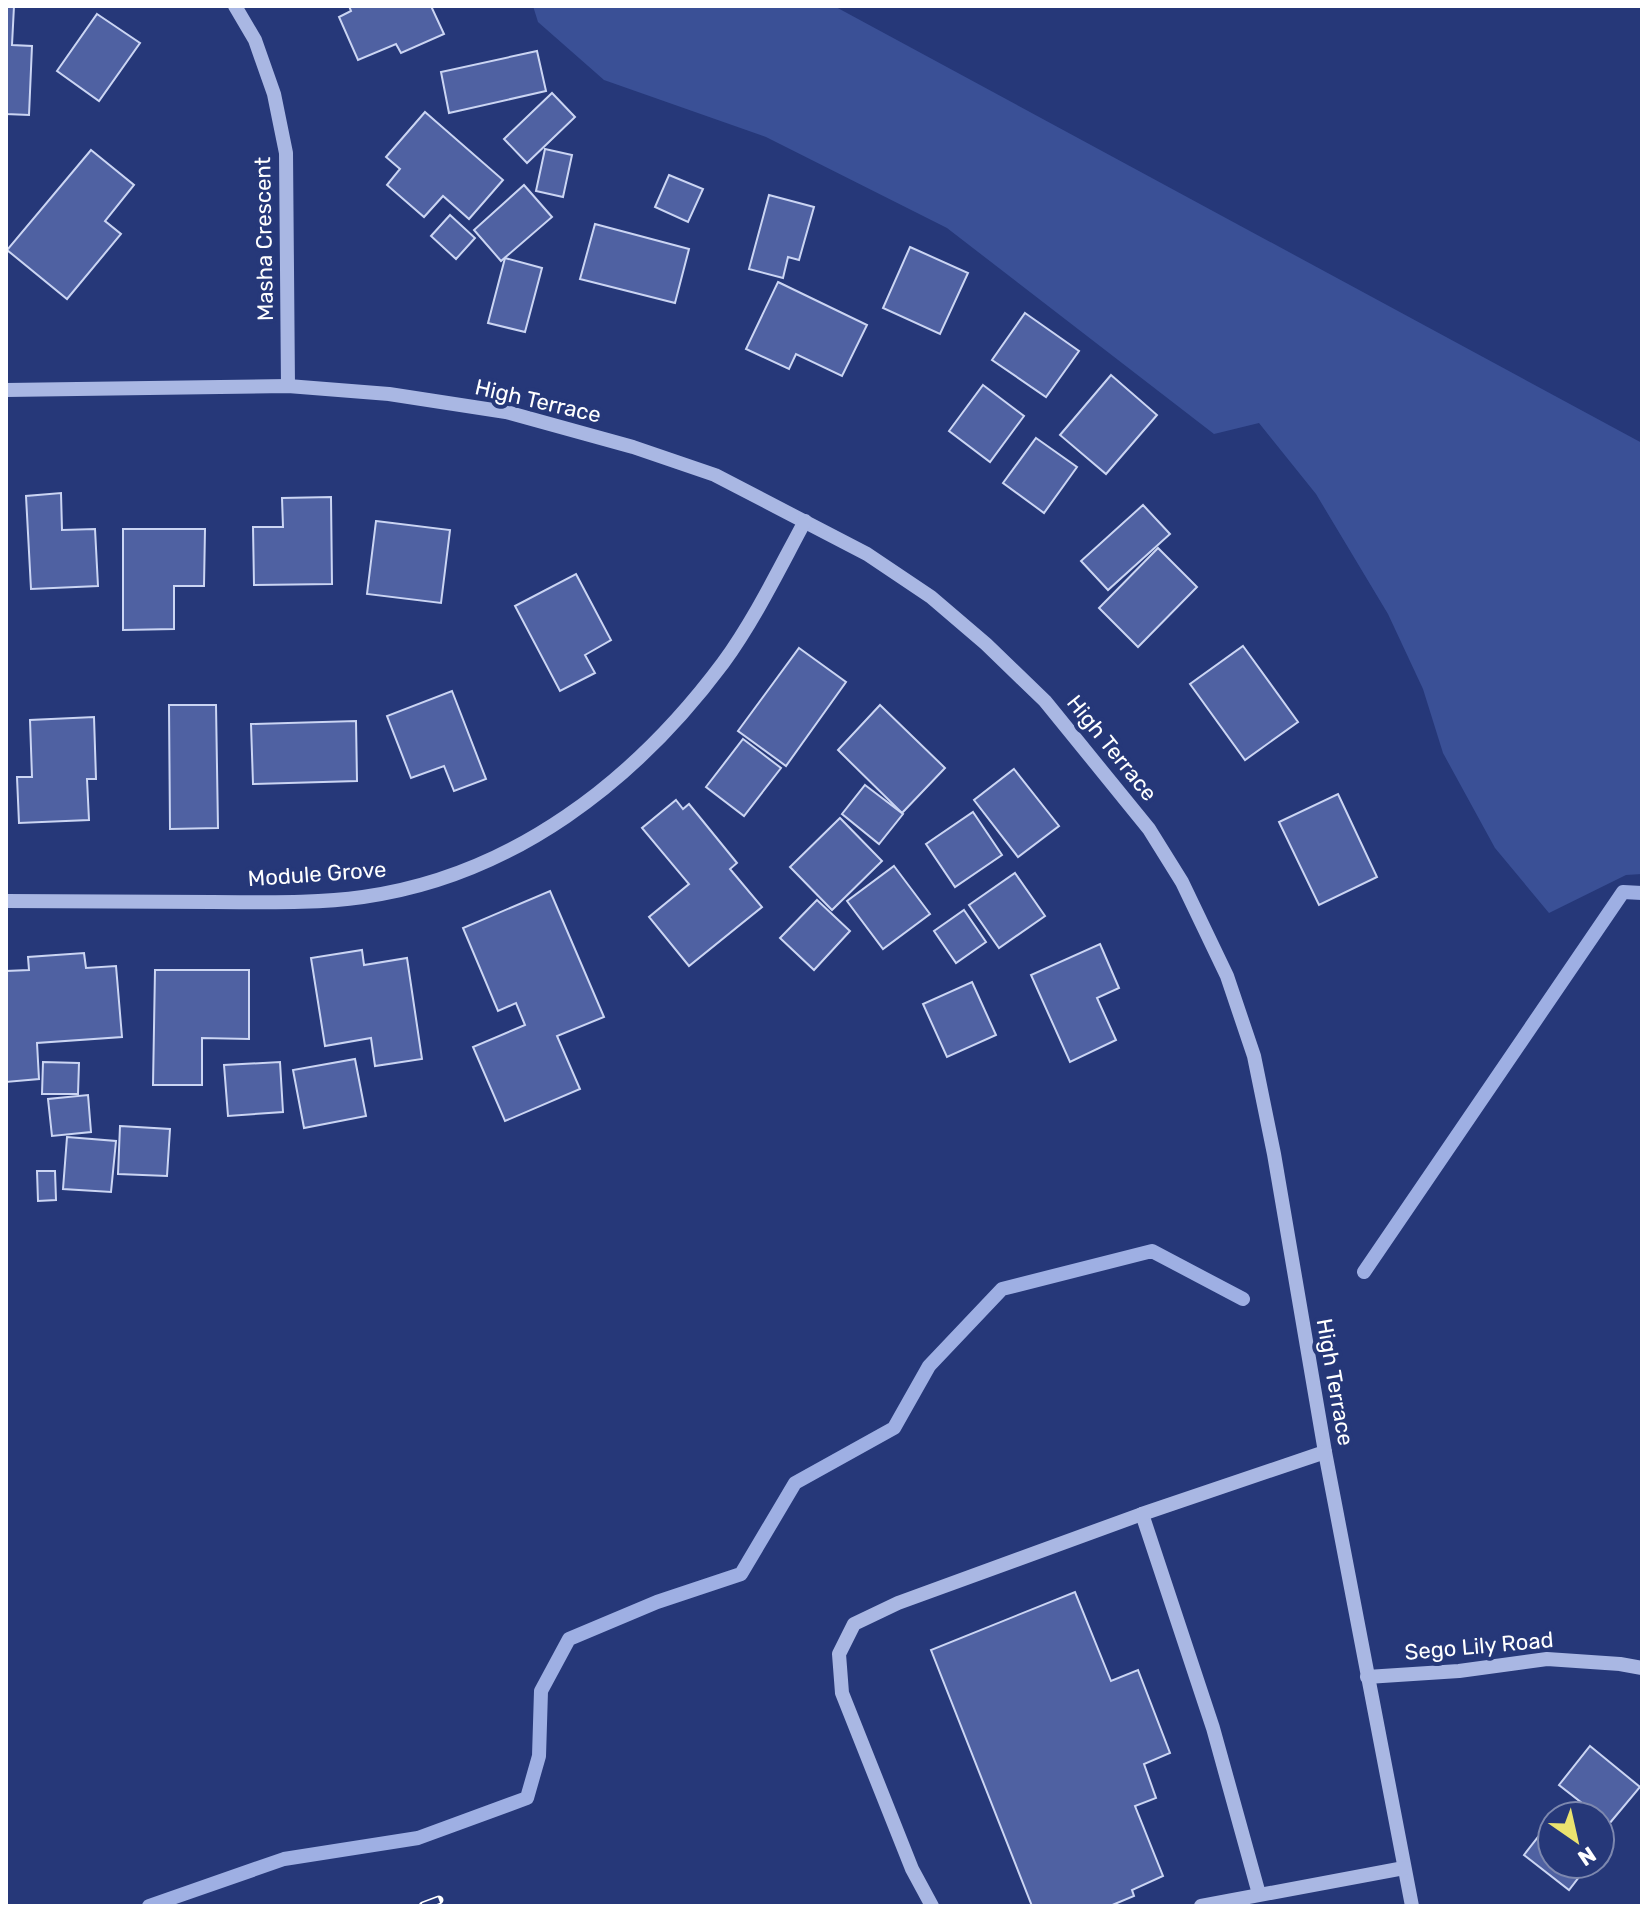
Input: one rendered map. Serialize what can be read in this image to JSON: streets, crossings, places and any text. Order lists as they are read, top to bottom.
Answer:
{
  "streets": {
    "street": [
      "Masha Crescent",
      "High Terrace",
      "Module Grove",
      "Sego Lily Road"
    ]
  },
  "crossings": [
    ["Masha Crescent", "High Terrace"],
    ["High Terrace", "Module Grove"],
    ["High Terrace", "Sego Lily Road"]
  ],
  "north": "bottom right"
}
